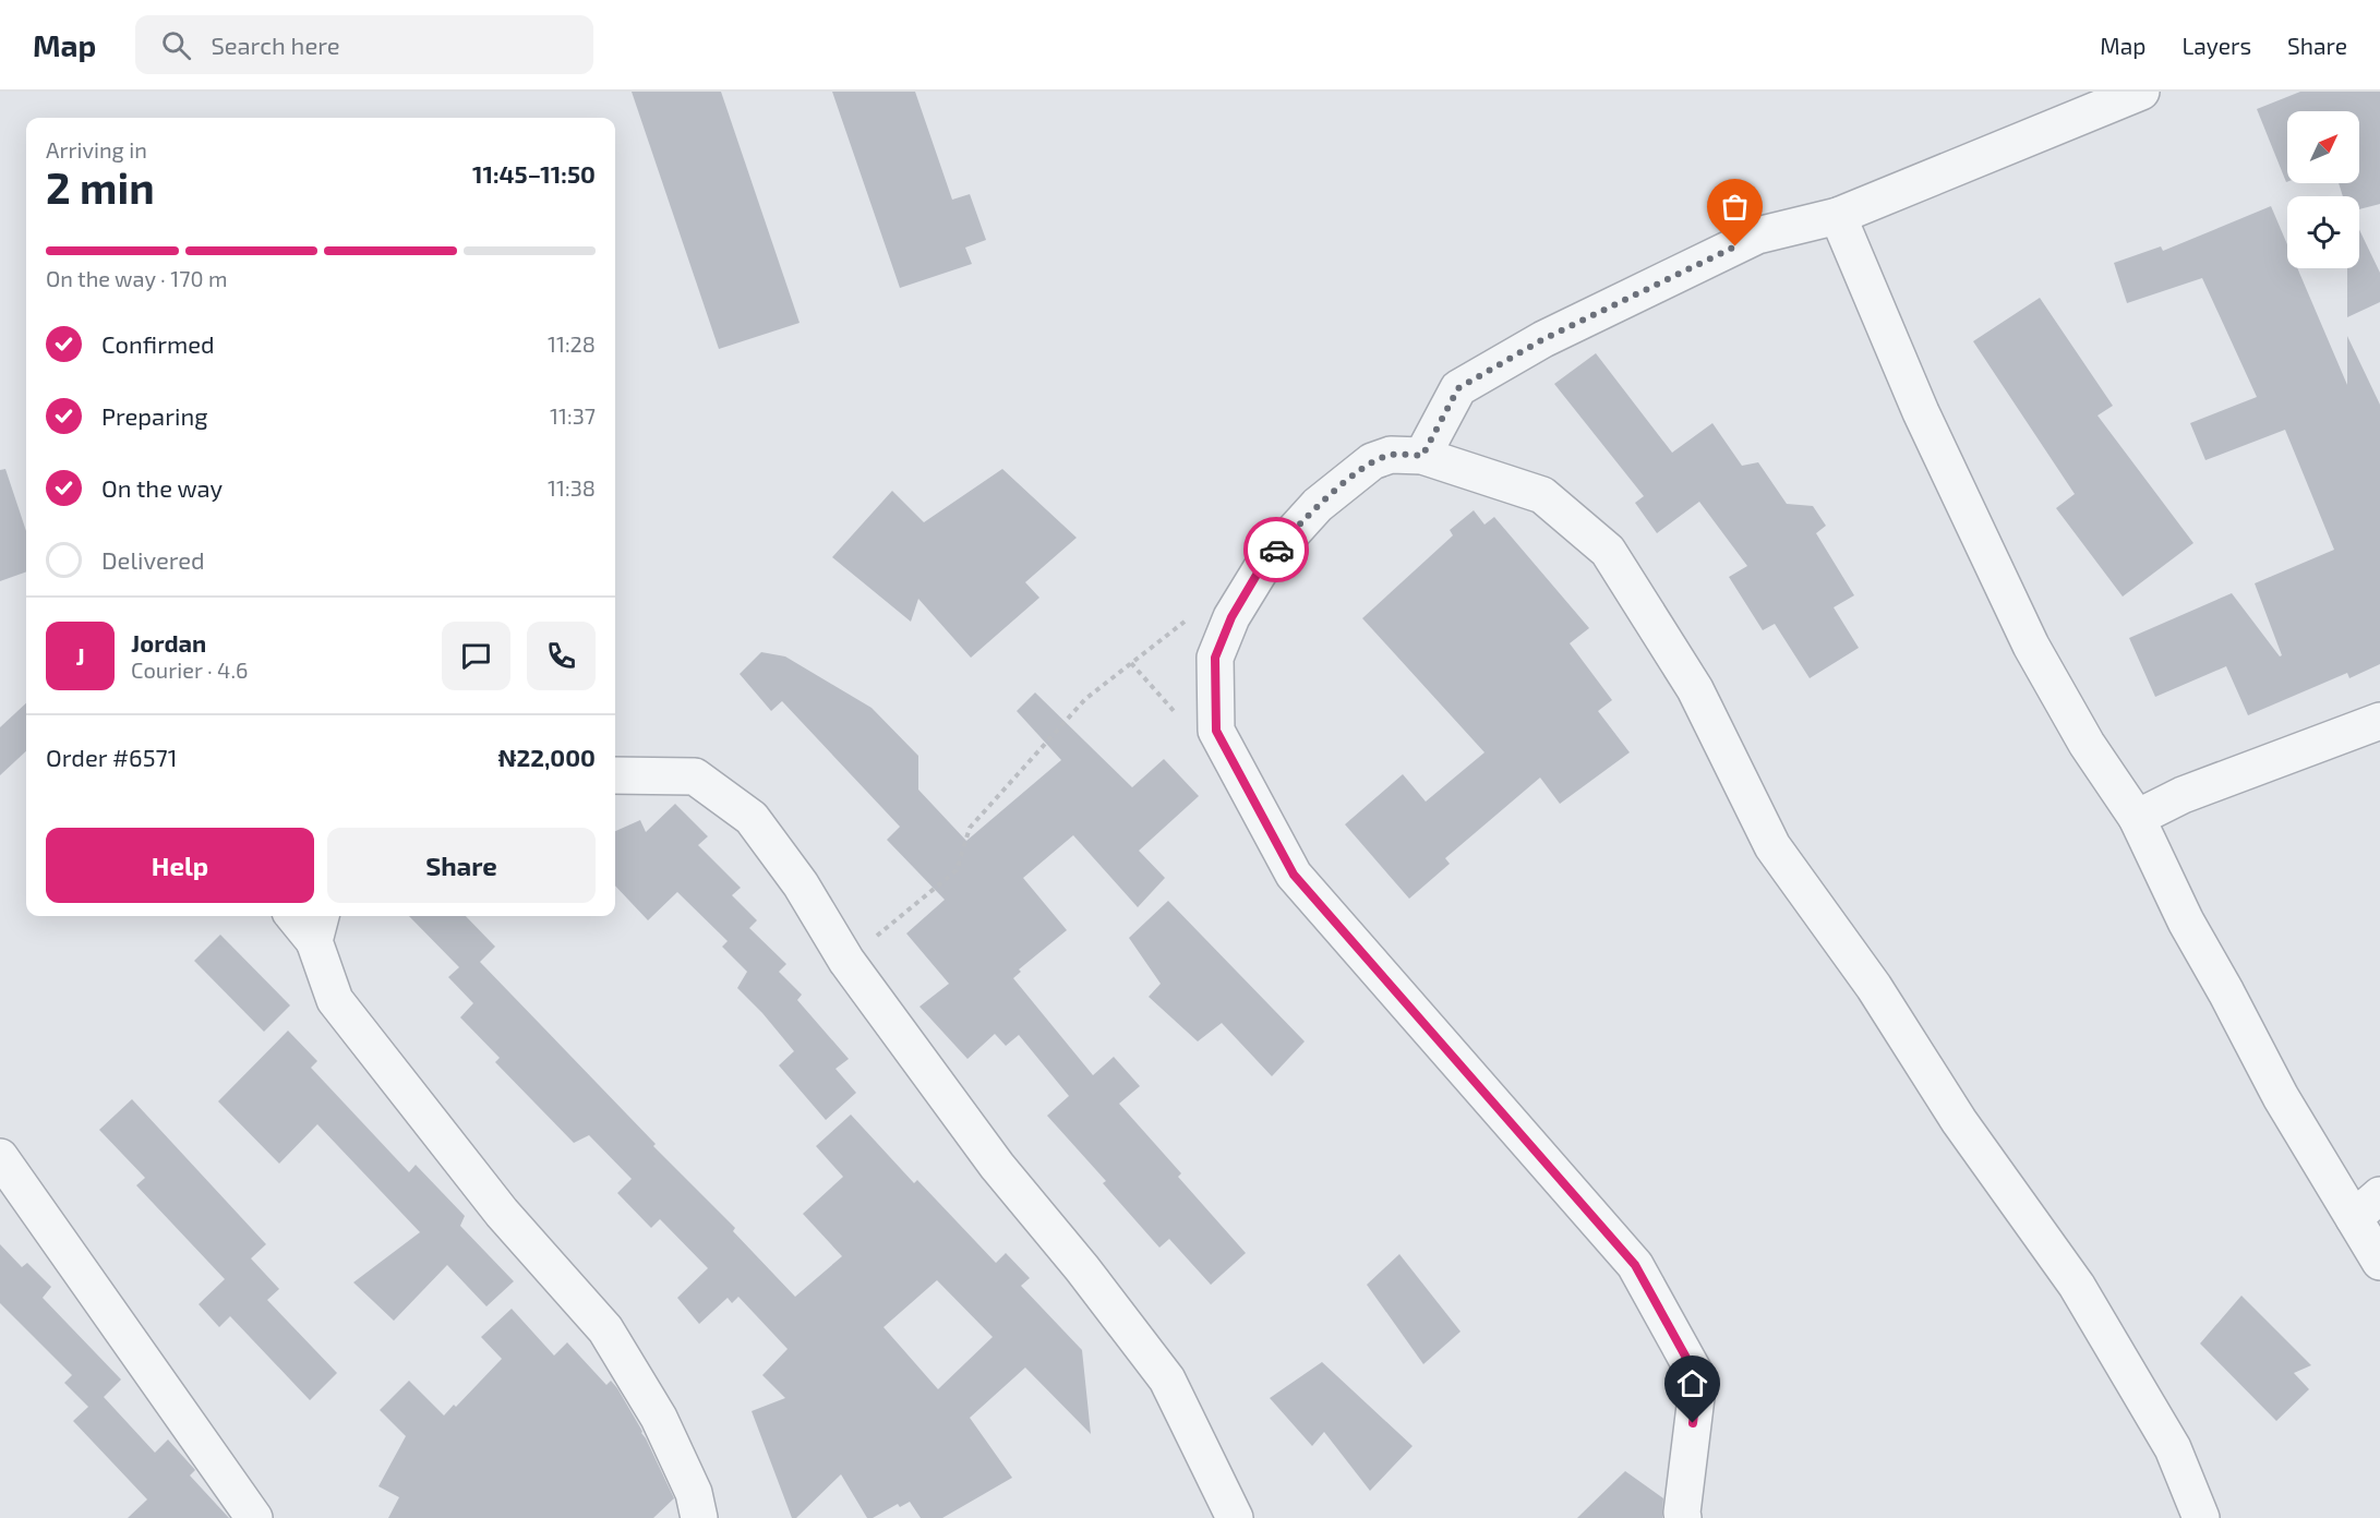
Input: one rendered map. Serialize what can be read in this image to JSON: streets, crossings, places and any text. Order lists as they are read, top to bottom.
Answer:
{
  "north": "top right",
  "page": {
    "header": "Map",
    "search": "Search here",
    "nav": ["Map", "Layers", "Share"],
    "heading": ["2 min", "Arriving in", "11:45–11:50"],
    "panel": [
      "Jordan",
      "Courier · 4.6",
      "Order #6571",
      "₦22,000"
    ],
    "bar": "On the way · 170 m",
    "list": [
      ["Confirmed", "11:28"],
      ["Preparing", "11:37"],
      ["On the way", "11:38"],
      "Delivered"
    ],
    "round": "J",
    "buttons": ["Help", "Share"]
  }
}
